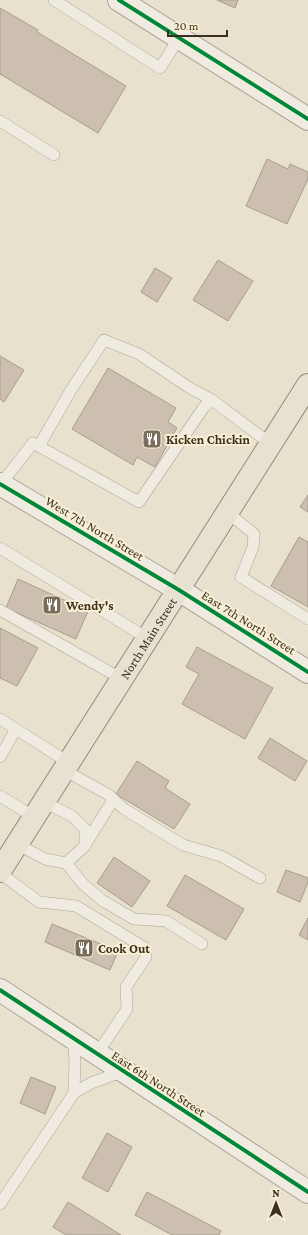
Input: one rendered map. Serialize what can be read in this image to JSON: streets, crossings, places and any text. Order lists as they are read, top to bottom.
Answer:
{
  "streets": {
    "main road": ["North Main Street"],
    "street": ["West 7th North Street", "East 7th North Street", "East 6th North Street"]
  },
  "crossings": [
    ["West 7th North Street", "East 7th North Street"],
    ["West 7th North Street", "North Main Street"],
    ["East 7th North Street", "North Main Street"]
  ],
  "places": {
    "restaurant": ["Kicken Chickin", "Wendy's", "Cook Out"]
  },
  "scale_bar": "20 m",
  "north": "top"
}
